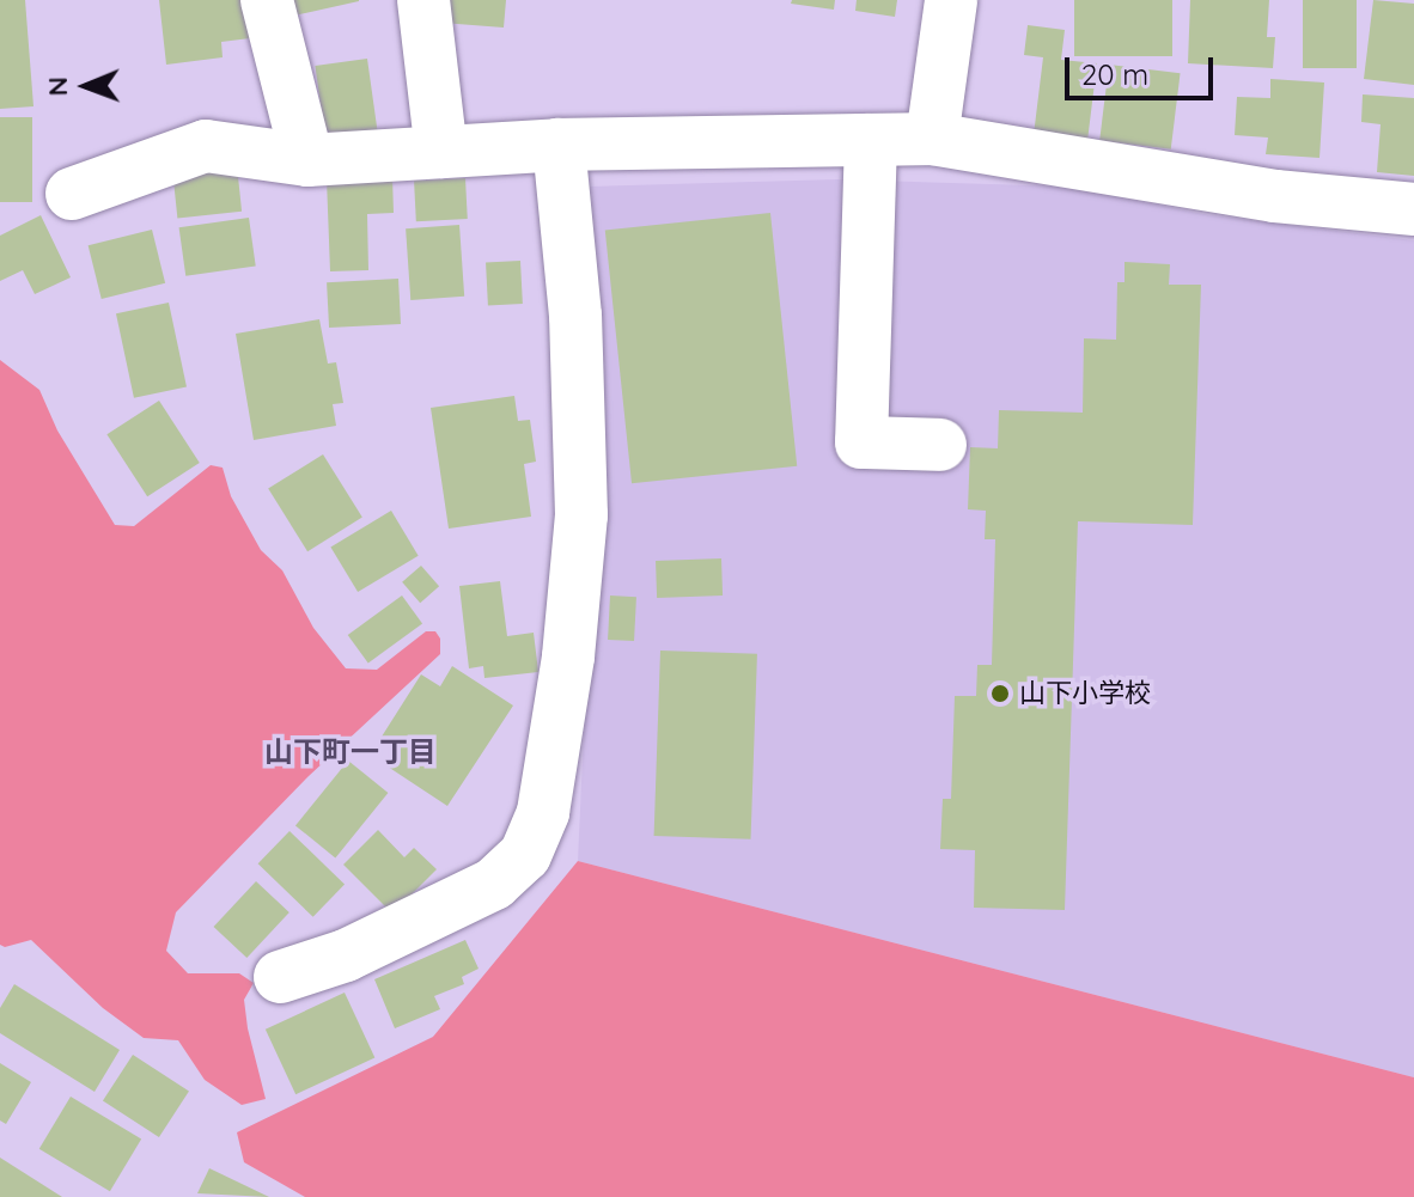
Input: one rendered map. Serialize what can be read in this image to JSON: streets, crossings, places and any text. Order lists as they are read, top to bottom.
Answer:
{
  "districts": ["山下町一丁目"],
  "places": ["山下小学校"],
  "scale_bar": "20 m",
  "north": "left"
}
